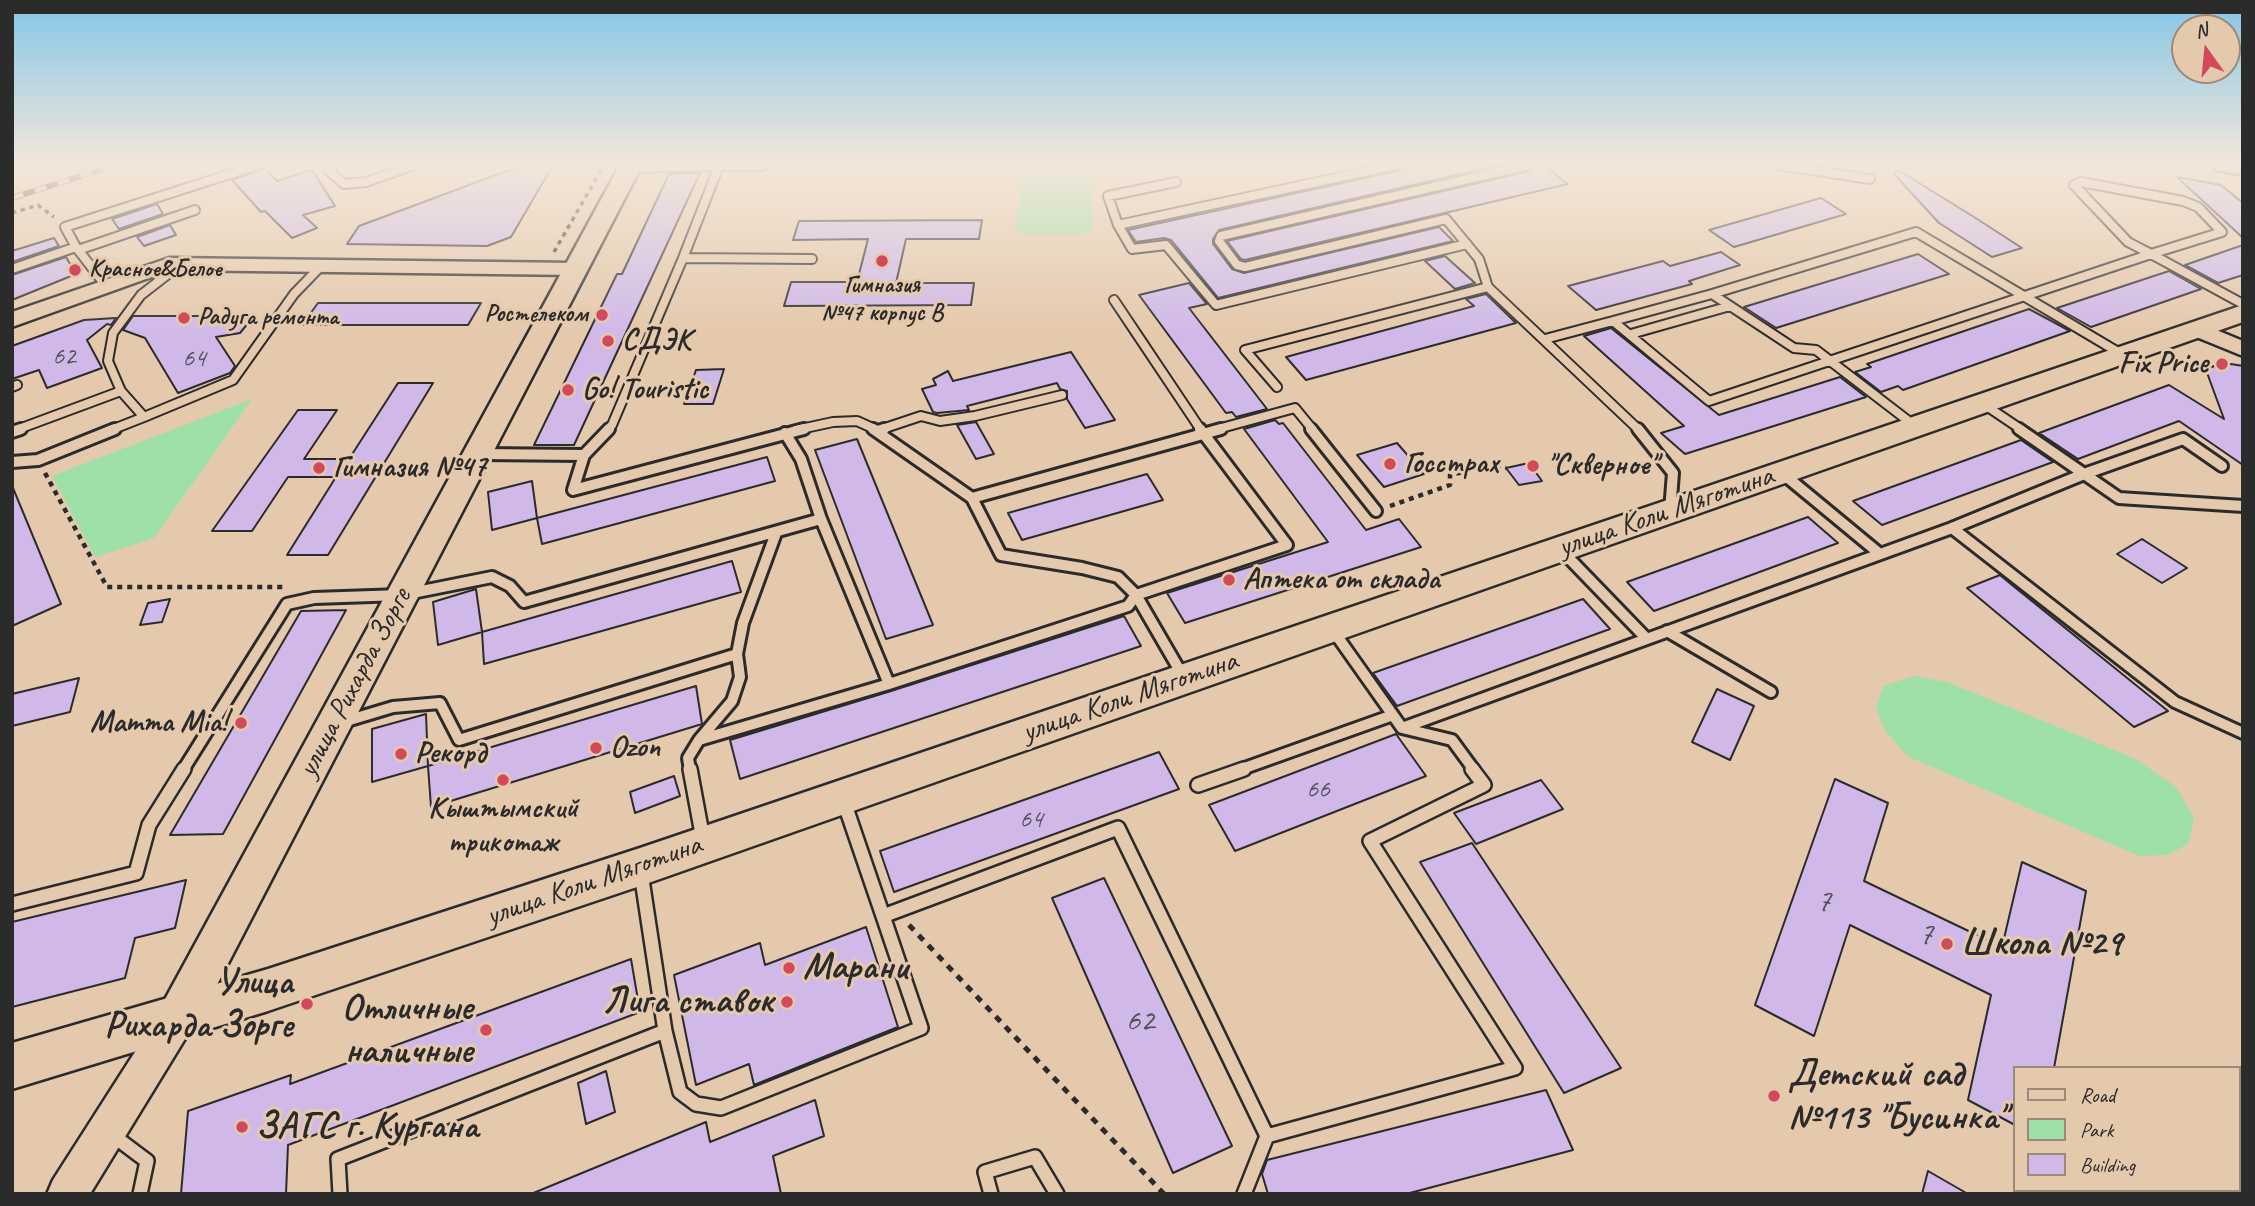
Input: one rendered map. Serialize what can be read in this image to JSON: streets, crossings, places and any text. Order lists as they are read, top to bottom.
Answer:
{
  "streets": {
    "main road": ["улица Коли Мяготина", "улица Рихарда Зорге"]
  },
  "crossings": [
    ["улица Коли Мяготина", "улица Рихарда Зорге"]
  ],
  "places": [
    "Гимназия №47 корпус В",
    "Красное&Белое",
    "Ростелеком",
    "Радуга ремонта",
    "СДЭК",
    "Fix Price",
    "Go! Touristic",
    "Госстрах",
    "\"Скверное\"",
    "Гимназия №47",
    "Аптека от склада",
    "Mamma Mia!",
    "Ozon",
    "Рекорд",
    "Кыштымский трикотаж",
    "Школа №29",
    "Марани",
    "Лига ставок",
    "Улица Рихарда Зорге",
    "Отличные наличные",
    "Детский сад №113 \"Бусинка\"",
    "ЗАГС г. Кургана"
  ],
  "house_numbers": [
    "62",
    "64",
    "66",
    "64",
    "7",
    "7",
    "62"
  ],
  "legend": ["Road", "Park", "Building"],
  "north": "top"
}
